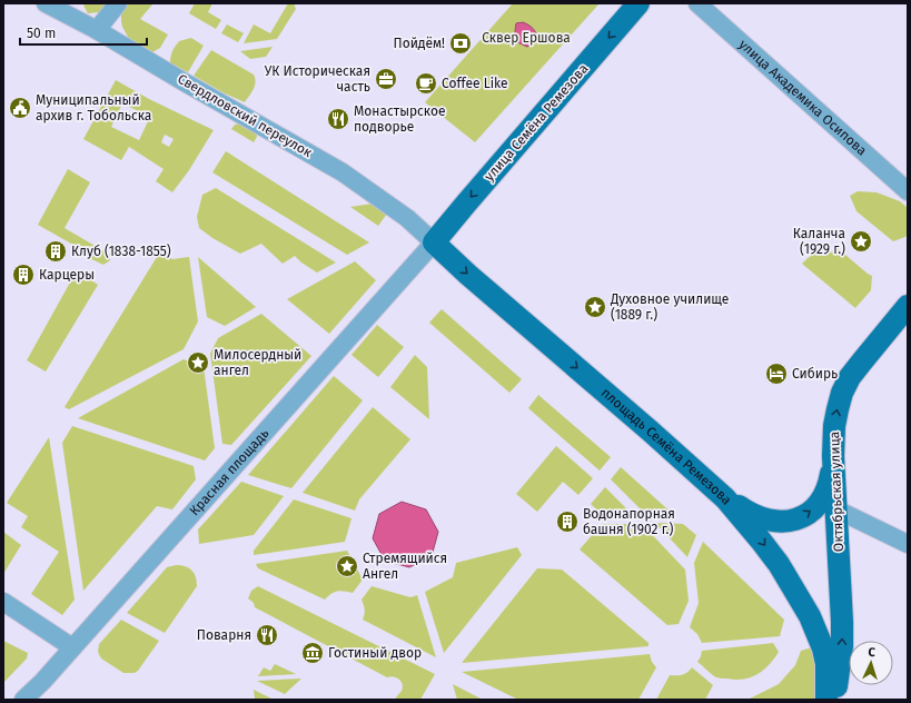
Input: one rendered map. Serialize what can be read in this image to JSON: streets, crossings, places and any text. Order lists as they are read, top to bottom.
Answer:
{
  "streets": {
    "main road": ["улица Семёна Ремезова", "площадь Семёна Ремезова", "Октябрьская улица"],
    "street": ["улица Академика Осипова", "Свердловский переулок", "Красная площадь"]
  },
  "crossings": [
    ["Свердловский переулок", "улица Семёна Ремезова"],
    ["Свердловский переулок", "площадь Семёна Ремезова"],
    ["Свердловский переулок", "Красная площадь"],
    ["улица Семёна Ремезова", "площадь Семёна Ремезова"],
    ["улица Семёна Ремезова", "Красная площадь"],
    ["площадь Семёна Ремезова", "Красная площадь"]
  ],
  "one_way": ["улица Семёна Ремезова", "площадь Семёна Ремезова", "Октябрьская улица"],
  "parks": ["Сквер Ершова"],
  "places": {
    "bank": ["Пойдём!"],
    "office": ["УК Историческая часть"],
    "cafe": ["Coffee Like"],
    "public building": ["Муниципальный архив г. Тобольска"],
    "restaurant": ["Монастырское подворье", "Поварня"],
    "place": [
      "Каланча (1929 г.)",
      "Духовное училище (1889 г.)",
      "Милосердный ангел",
      "Стремящийся Ангел"
    ],
    "building": ["Клуб (1838-1855)", "Карцеры", "Водонапорная башня (1902 г.)"],
    "hotel": ["Сибирь"],
    "museum": ["Гостиный двор"]
  },
  "scale_bar": "50 m",
  "north": "top"
}
